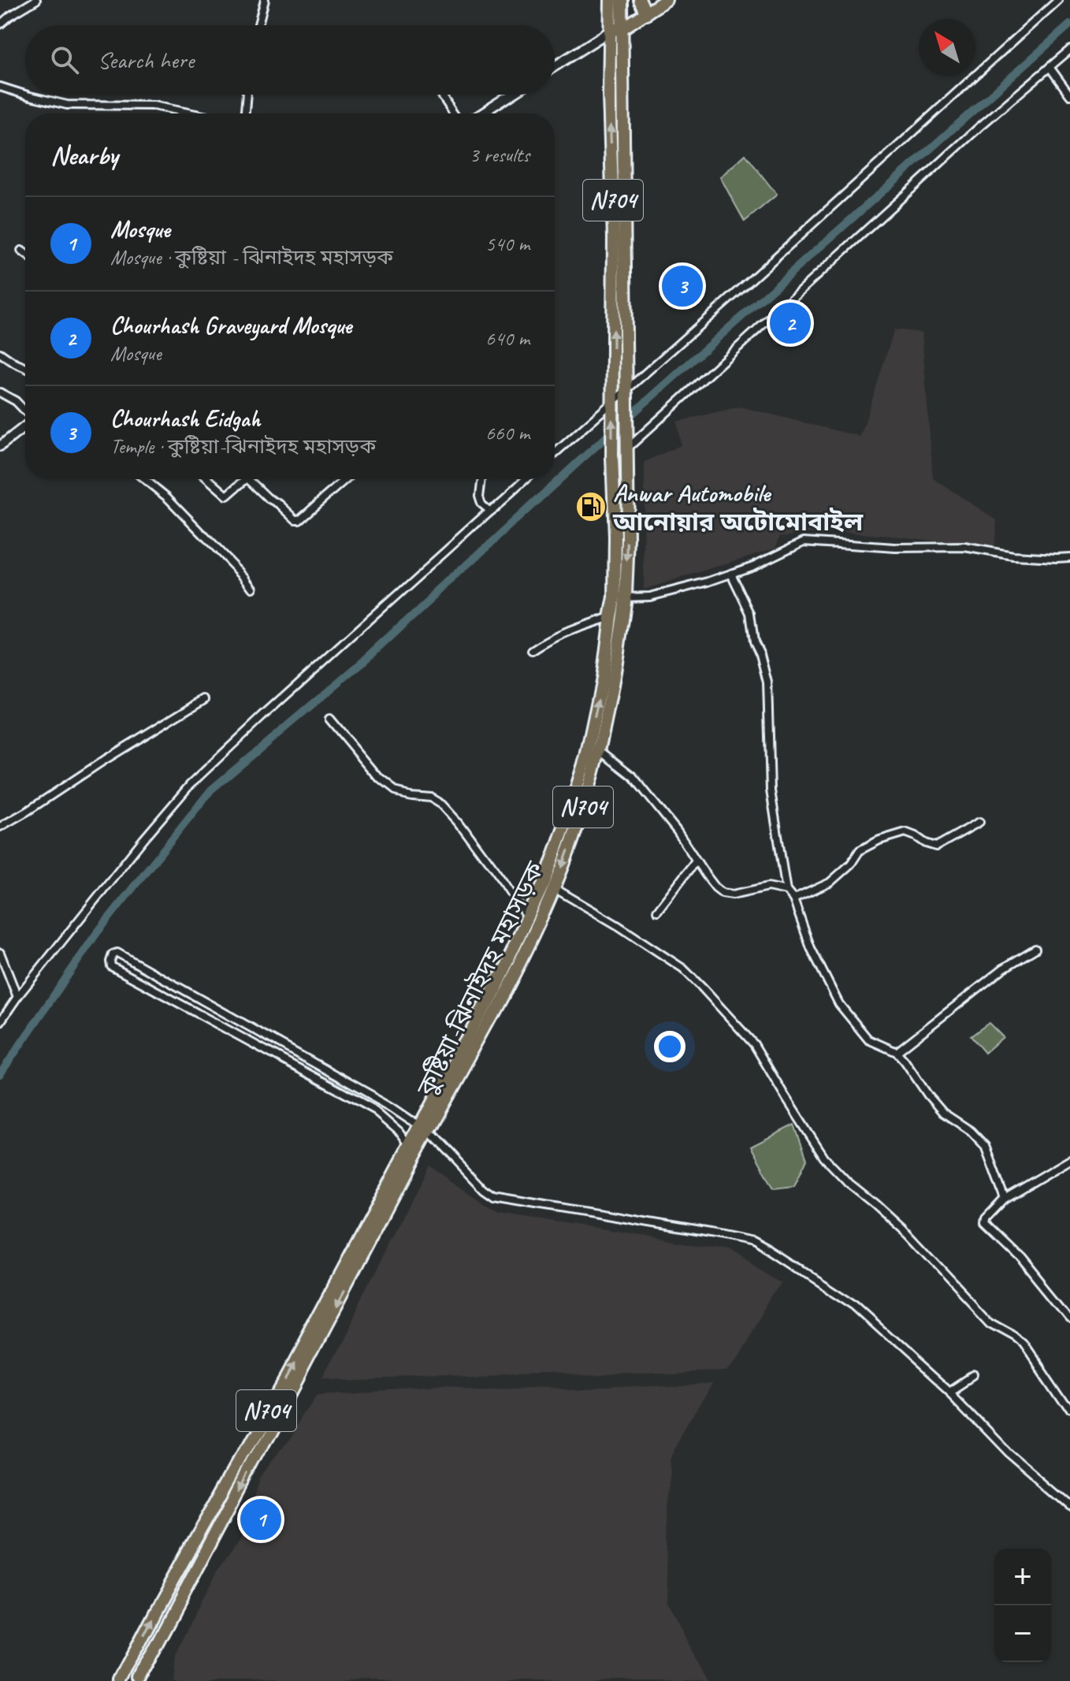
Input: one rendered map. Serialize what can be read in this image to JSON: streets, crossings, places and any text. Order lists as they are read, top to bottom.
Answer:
{
  "streets": {
    "main road": ["N704", "কুষ্টিয়া-ঝিনাইদহ মহাসড়ক"]
  },
  "crossings": [
    ["N704", "কুষ্টিয়া-ঝিনাইদহ মহাসড়ক"]
  ],
  "places": {
    "fuel station": ["Anwar Automobile আনোয়ার অটোমোবাইল"]
  },
  "north": "top left",
  "page": {
    "search": "Search here",
    "heading": ["Nearby", "3 results"],
    "list": [
      {
        "mark": "1",
        "name": "Mosque",
        "note": "Mosque · কুষ্টিয়া - ঝিনাইদহ মহাসড়ক",
        "value": "540 m"
      },
      {
        "mark": "2",
        "name": "Chourhash Graveyard Mosque",
        "note": "Mosque",
        "value": "640 m"
      },
      {
        "mark": "3",
        "name": "Chourhash Eidgah",
        "note": "Temple · কুষ্টিয়া-ঝিনাইদহ মহাসড়ক",
        "value": "660 m"
      }
    ],
    "pins": ["3", "2", "1"],
    "map_buttons": ["+", "−"]
  }
}
